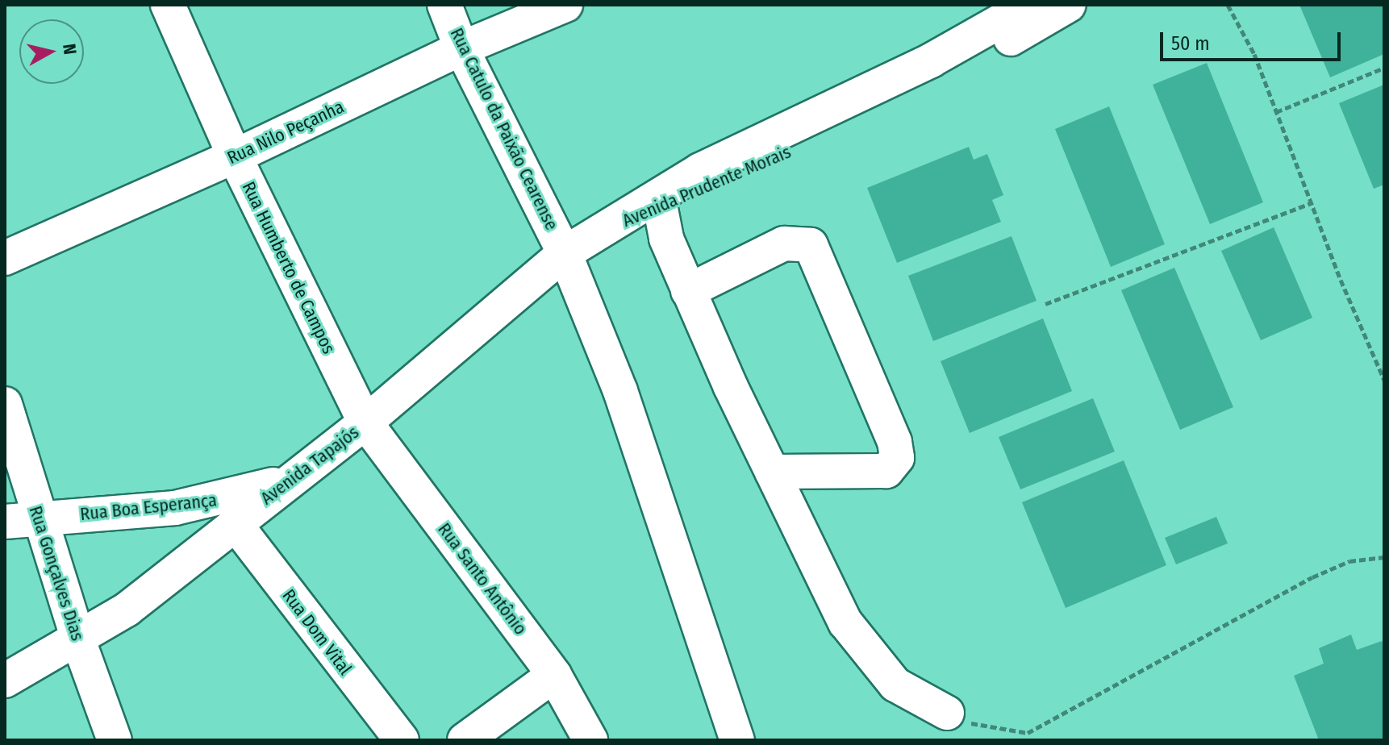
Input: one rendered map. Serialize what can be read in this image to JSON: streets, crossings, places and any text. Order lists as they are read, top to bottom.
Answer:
{
  "streets": {
    "street": [
      "Rua Catulo da Paixão Cearense",
      "Rua Nilo Peçanha",
      "Avenida Prudente Morais",
      "Rua Humberto de Campos",
      "Avenida Tapajós",
      "Rua Boa Esperança",
      "Rua Gonçalves Dias",
      "Rua Santo Antônio",
      "Rua Dom Vital"
    ]
  },
  "crossings": [
    ["Rua Catulo da Paixão Cearense", "Rua Nilo Peçanha"],
    ["Rua Catulo da Paixão Cearense", "Avenida Tapajós"],
    ["Rua Nilo Peçanha", "Rua Humberto de Campos"],
    ["Avenida Prudente Morais", "Avenida Tapajós"],
    ["Rua Humberto de Campos", "Avenida Tapajós"],
    ["Rua Humberto de Campos", "Rua Santo Antônio"],
    ["Avenida Tapajós", "Rua Boa Esperança"],
    ["Avenida Tapajós", "Rua Gonçalves Dias"],
    ["Avenida Tapajós", "Rua Santo Antônio"],
    ["Avenida Tapajós", "Rua Dom Vital"],
    ["Rua Boa Esperança", "Rua Gonçalves Dias"]
  ],
  "scale_bar": "50 m",
  "north": "right"
}
